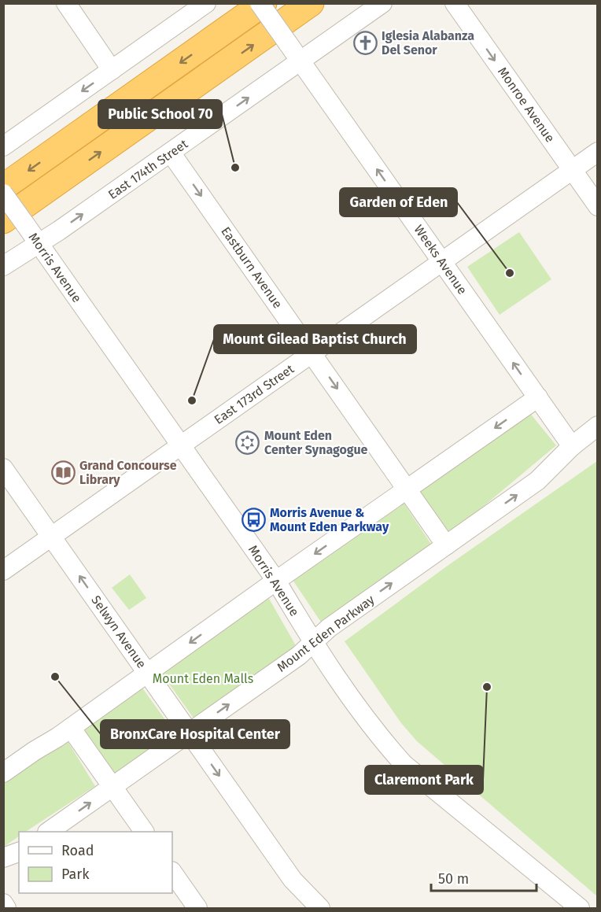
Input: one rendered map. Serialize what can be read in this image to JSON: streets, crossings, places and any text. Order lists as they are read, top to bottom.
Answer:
{
  "streets": {
    "street": [
      "Monroe Avenue",
      "East 174th Street",
      "Weeks Avenue",
      "Morris Avenue",
      "Eastburn Avenue",
      "East 173rd Street",
      "Selwyn Avenue",
      "Mount Eden Parkway"
    ]
  },
  "crossings": [
    ["Monroe Avenue", "East 173rd Street"],
    ["East 174th Street", "Weeks Avenue"],
    ["East 174th Street", "Morris Avenue"],
    ["East 174th Street", "Eastburn Avenue"],
    ["Weeks Avenue", "East 173rd Street"],
    ["Weeks Avenue", "Mount Eden Parkway"],
    ["Morris Avenue", "East 173rd Street"],
    ["Morris Avenue", "Mount Eden Parkway"],
    ["Eastburn Avenue", "East 173rd Street"],
    ["Eastburn Avenue", "Mount Eden Parkway"],
    ["East 173rd Street", "Selwyn Avenue"],
    ["Selwyn Avenue", "Mount Eden Parkway"]
  ],
  "one_way": ["Monroe Avenue", "Weeks Avenue", "Eastburn Avenue"],
  "parks": ["Mount Eden Malls"],
  "places": {
    "church": ["Iglesia Alabanza Del Senor"],
    "other": [
      "Public School 70",
      "Garden of Eden",
      "Mount Gilead Baptist Church",
      "BronxCare Hospital Center",
      "Claremont Park"
    ],
    "synagogue": ["Mount Eden Center Synagogue"],
    "library": ["Grand Concourse Library"],
    "bus stop": ["Morris Avenue & Mount Eden Parkway"]
  },
  "legend": ["Road", "Park"],
  "scale_bar": "50 m"
}
